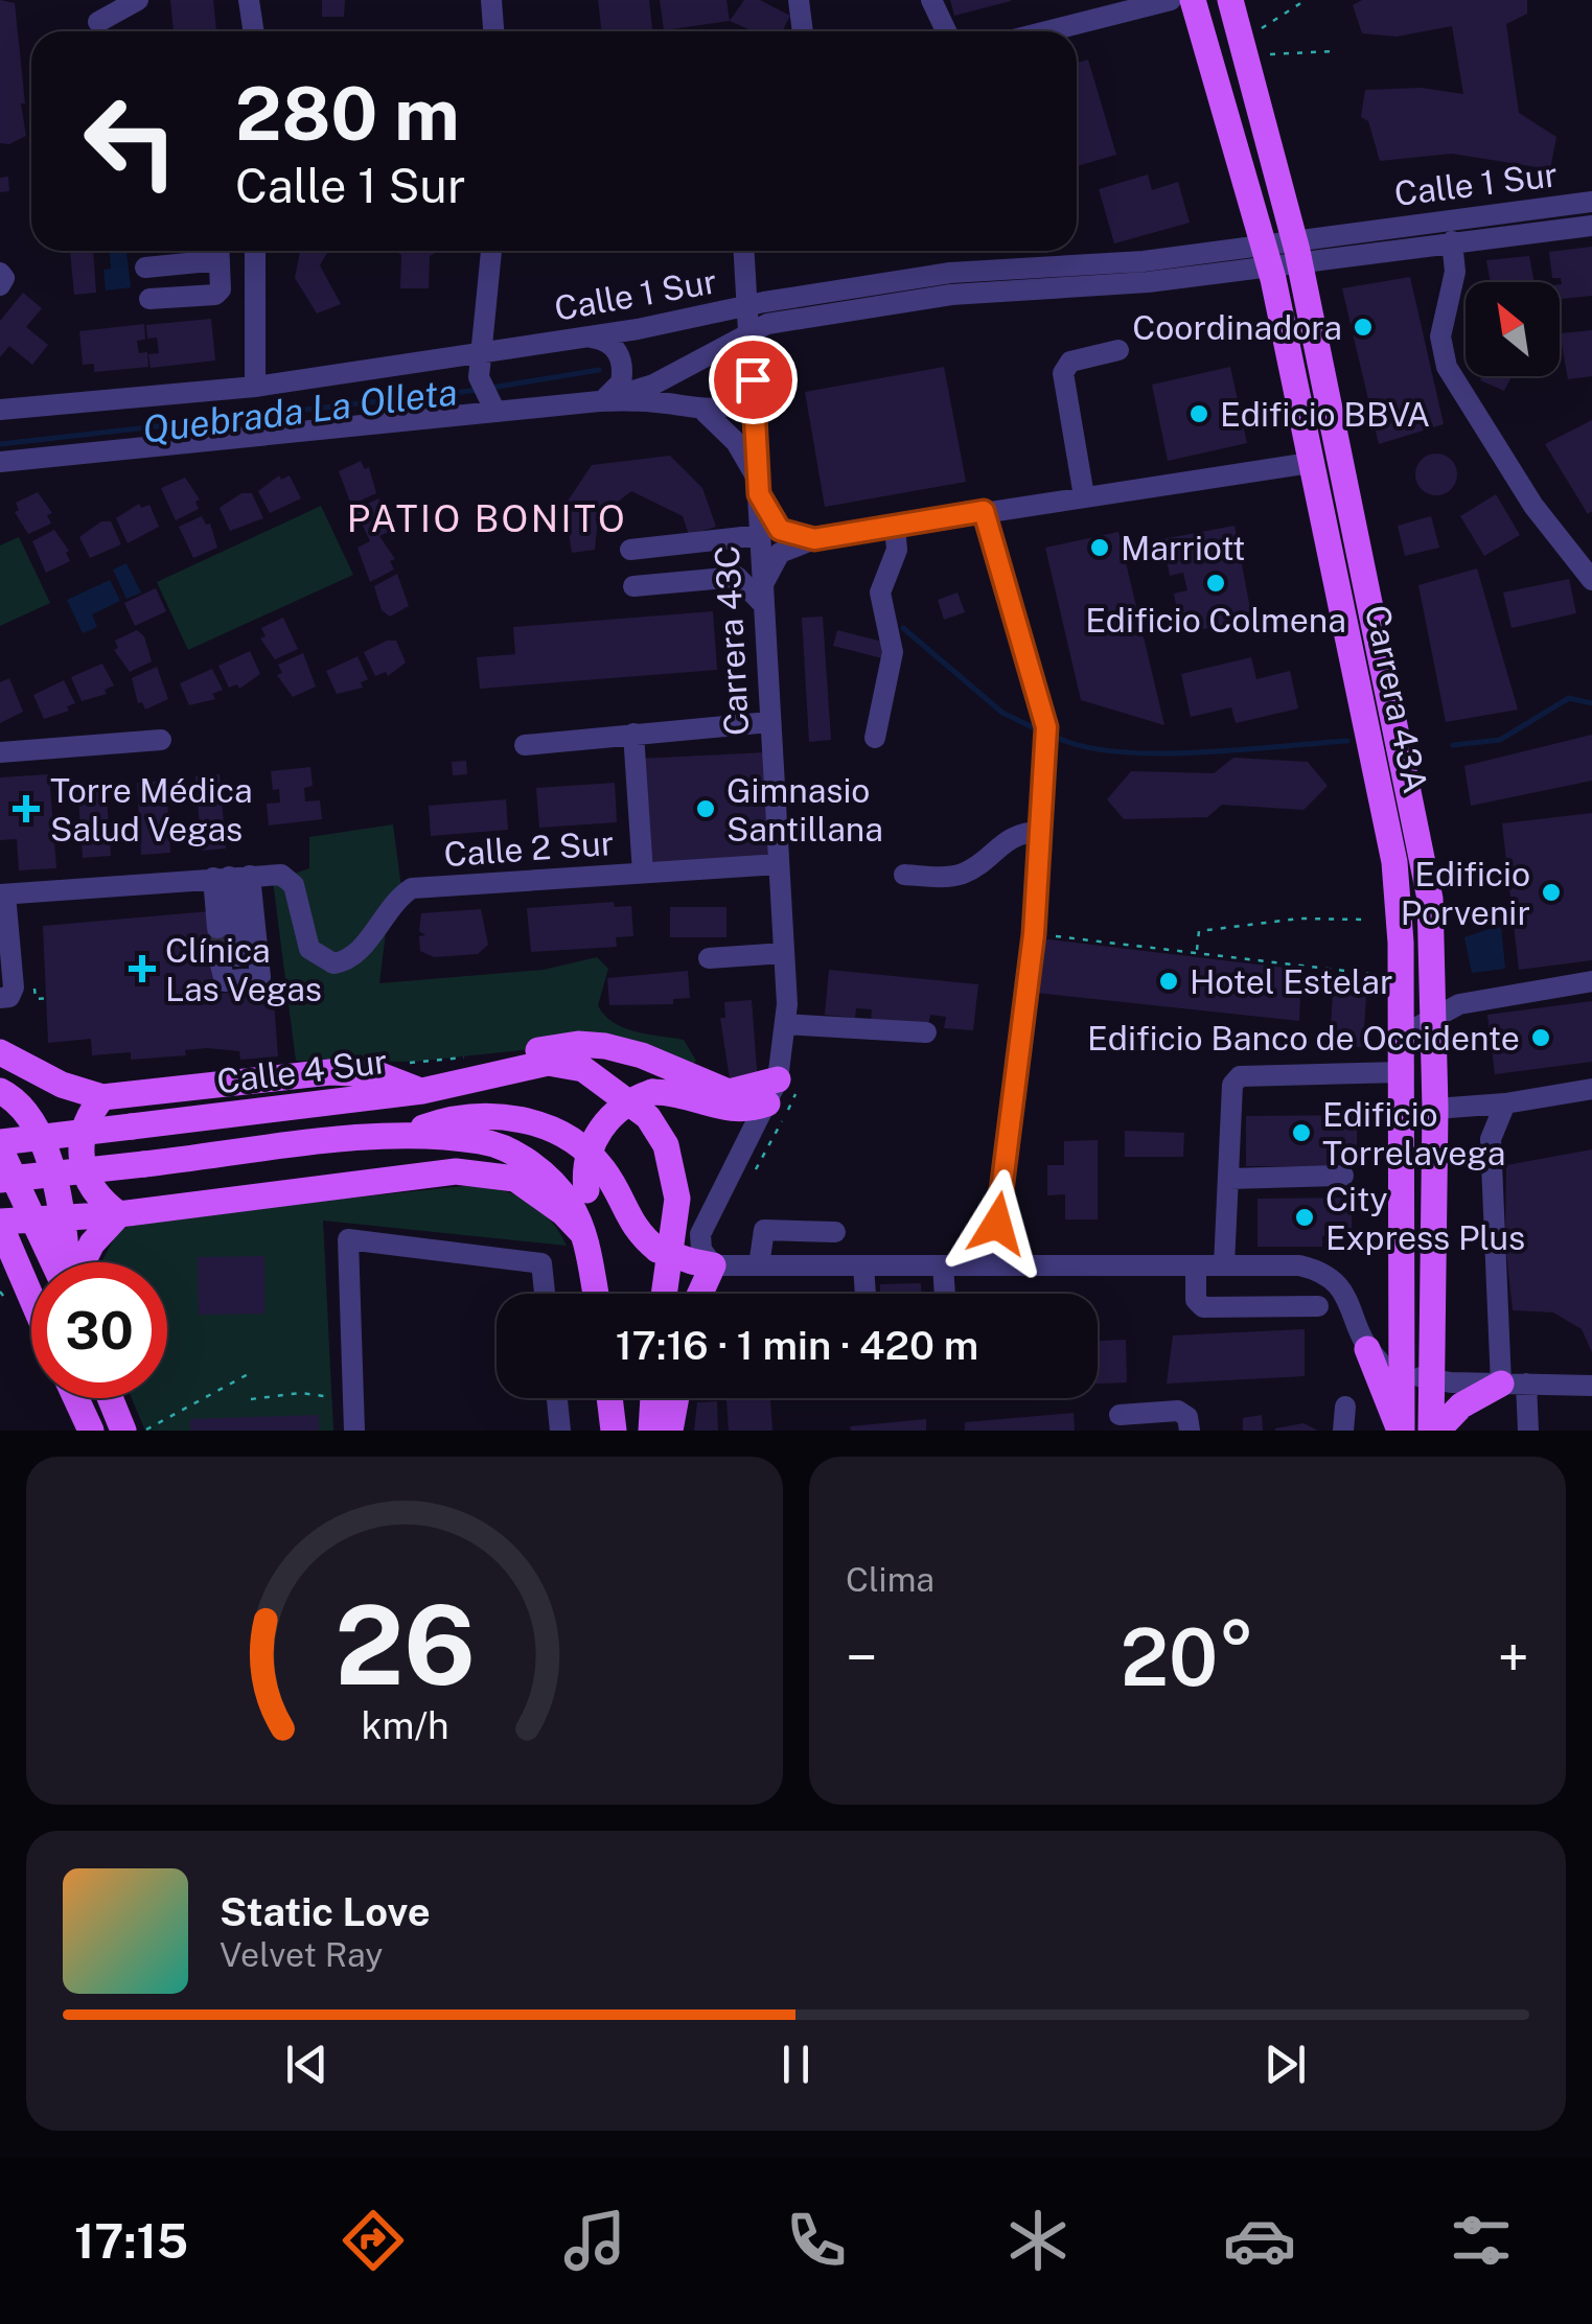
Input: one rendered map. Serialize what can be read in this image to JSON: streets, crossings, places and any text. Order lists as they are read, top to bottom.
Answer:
{
  "streets": {
    "main road": ["Carrera 43A", "Calle 4 Sur"],
    "street": ["Calle 1 Sur", "Carrera 43C", "Calle 2 Sur"]
  },
  "crossings": [
    ["Calle 1 Sur", "Carrera 43C"],
    ["Calle 1 Sur", "Carrera 43A"],
    ["Carrera 43C", "Calle 2 Sur"]
  ],
  "districts": ["PATIO BONITO"],
  "water": ["Quebrada La Olleta"],
  "places": {
    "other": [
      "Coordinadora",
      "Edificio BBVA",
      "Marriott",
      "Edificio Colmena",
      "Gimnasio Santillana",
      "Edificio Porvenir",
      "Hotel Estelar",
      "Edificio Banco de Occidente",
      "Edificio Torrelavega",
      "City Express Plus"
    ],
    "health": ["Torre Médica Salud Vegas", "Clínica Las Vegas"]
  },
  "north": "top left",
  "page": {
    "turn": ["280 m", "Calle 1 Sur"],
    "limit": "30",
    "trip": "17:16 · 1 min · 420 m",
    "tile": "Clima",
    "heat": ["−", "20°", "+"],
    "song": ["Static Love", "Velvet Ray"],
    "tabs": "17:15",
    "gauge": ["26", "km/h"]
  }
}
